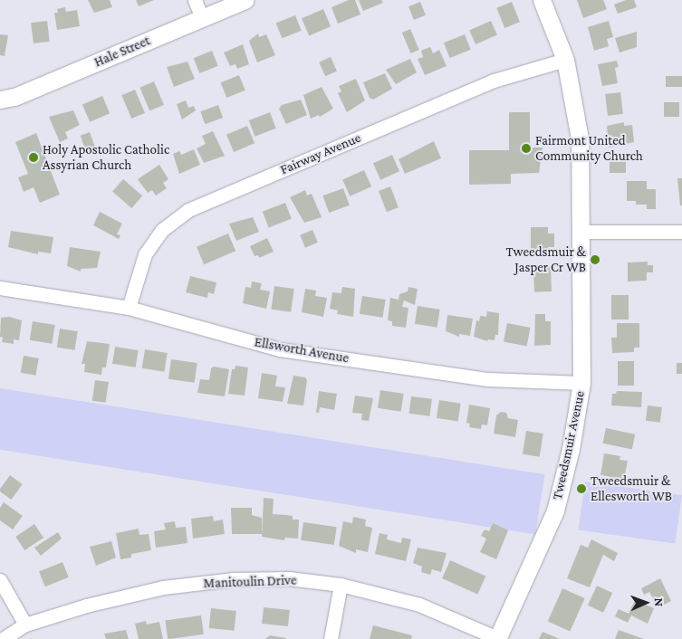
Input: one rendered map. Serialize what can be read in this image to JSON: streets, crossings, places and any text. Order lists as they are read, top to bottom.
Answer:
{
  "streets": {
    "street": [
      "Hale Street",
      "Fairway Avenue",
      "Ellsworth Avenue",
      "Tweedsmuir Avenue",
      "Manitoulin Drive"
    ]
  },
  "crossings": [
    ["Fairway Avenue", "Ellsworth Avenue"],
    ["Fairway Avenue", "Tweedsmuir Avenue"],
    ["Ellsworth Avenue", "Tweedsmuir Avenue"],
    ["Tweedsmuir Avenue", "Manitoulin Drive"]
  ],
  "places": [
    "Fairmont United Community Church",
    "Holy Apostolic Catholic Assyrian Church",
    "Tweedsmuir & Jasper Cr WB",
    "Tweedsmuir & Ellesworth WB"
  ],
  "north": "right"
}
